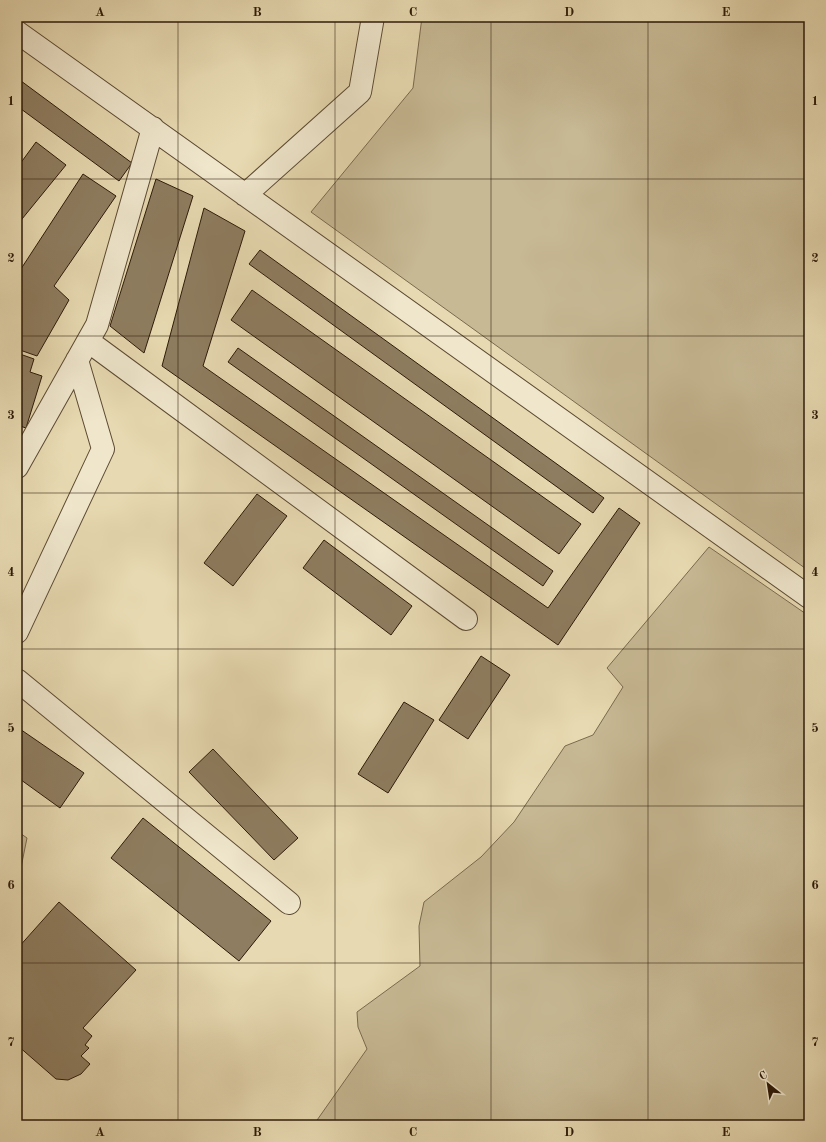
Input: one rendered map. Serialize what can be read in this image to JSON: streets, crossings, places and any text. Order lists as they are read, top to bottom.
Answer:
{
  "north": "top left",
  "grid": {
    "columns": [
      "A",
      "B",
      "C",
      "D",
      "E"
    ],
    "rows": [
      "1",
      "2",
      "3",
      "4",
      "5",
      "6",
      "7"
    ]
  }
}
